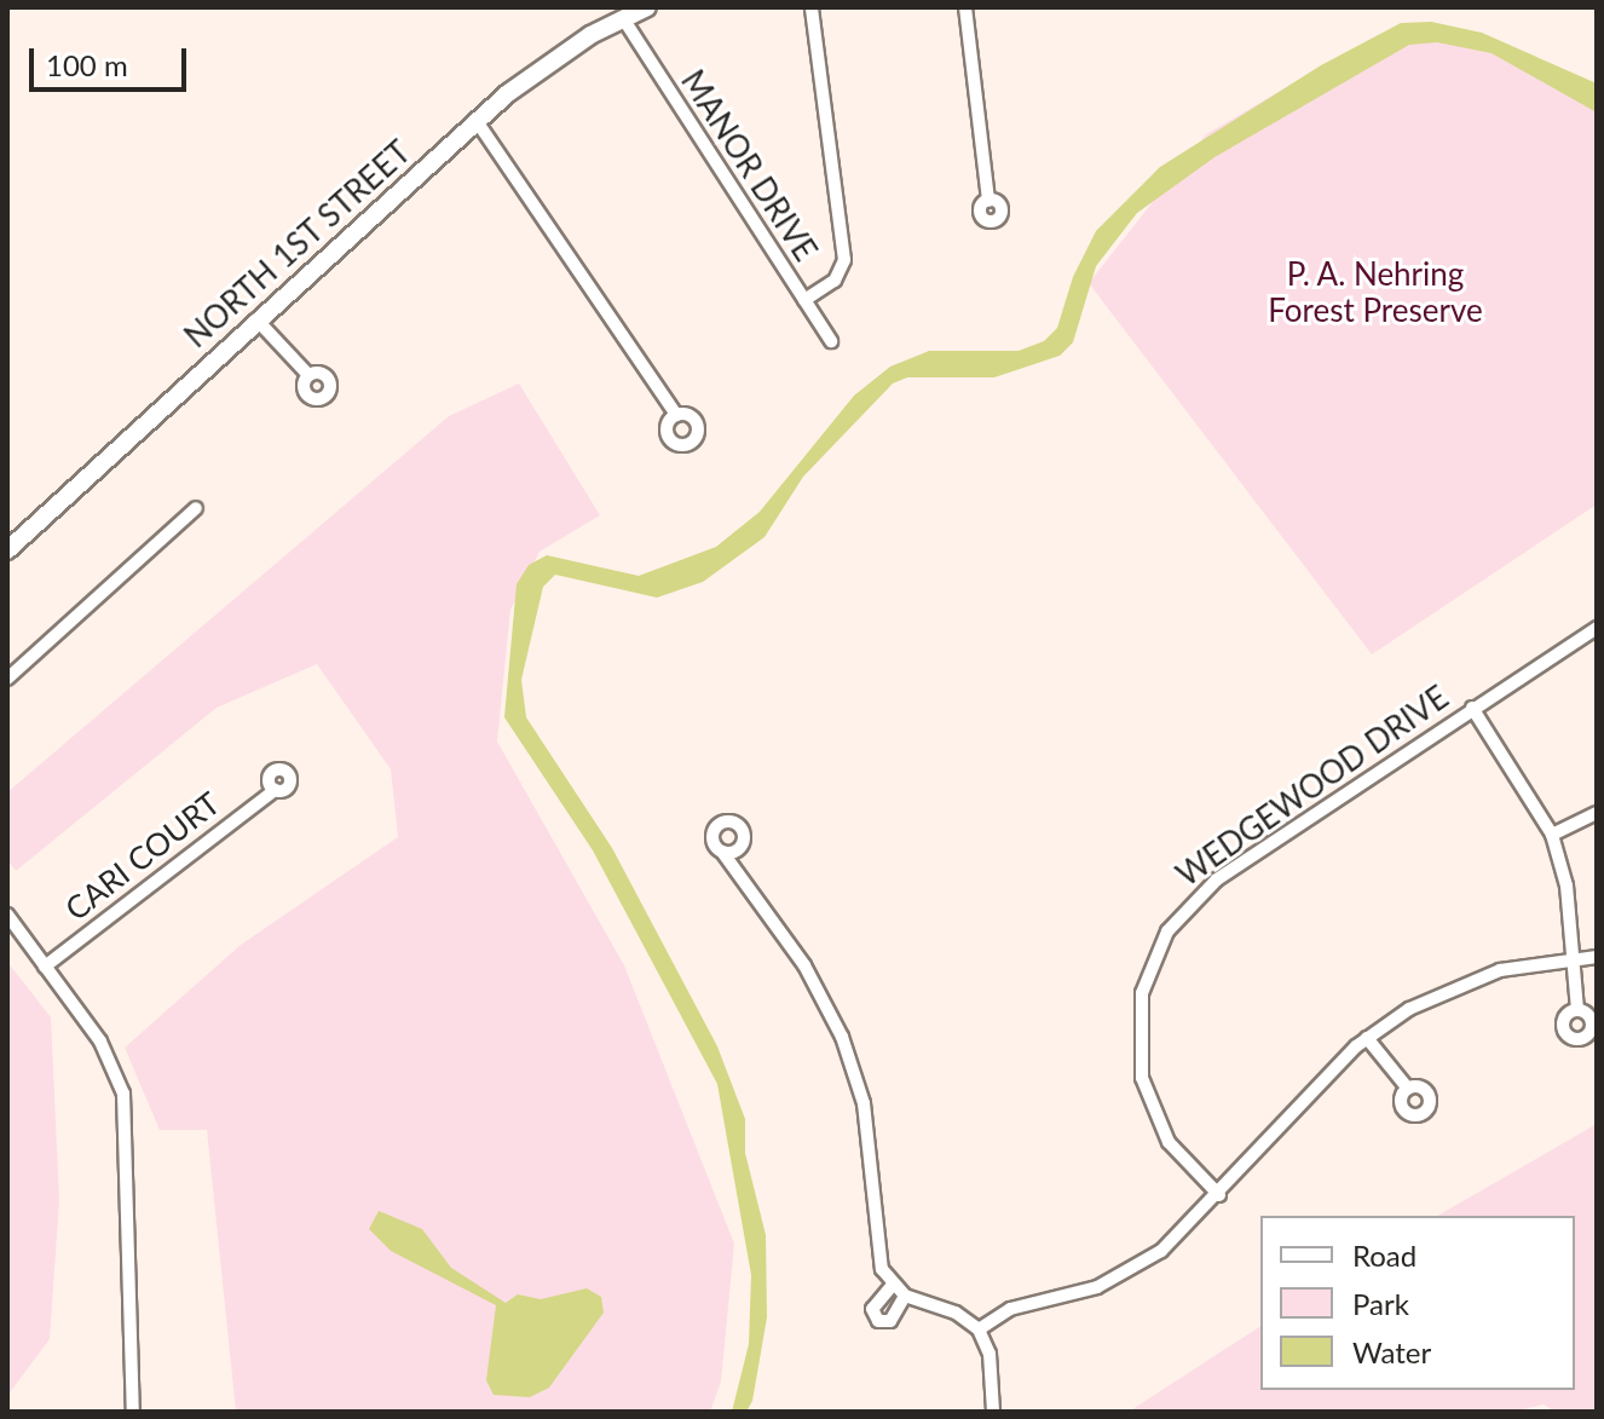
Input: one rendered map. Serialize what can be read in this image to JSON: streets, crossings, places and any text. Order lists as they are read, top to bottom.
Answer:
{
  "streets": {
    "street": [
      "MANOR DRIVE",
      "NORTH 1ST STREET",
      "WEDGEWOOD DRIVE",
      "CARI COURT"
    ]
  },
  "crossings": [
    ["MANOR DRIVE", "NORTH 1ST STREET"]
  ],
  "parks": ["P. A. Nehring Forest Preserve"],
  "legend": ["Road", "Park", "Water"],
  "scale_bar": "100 m"
}
